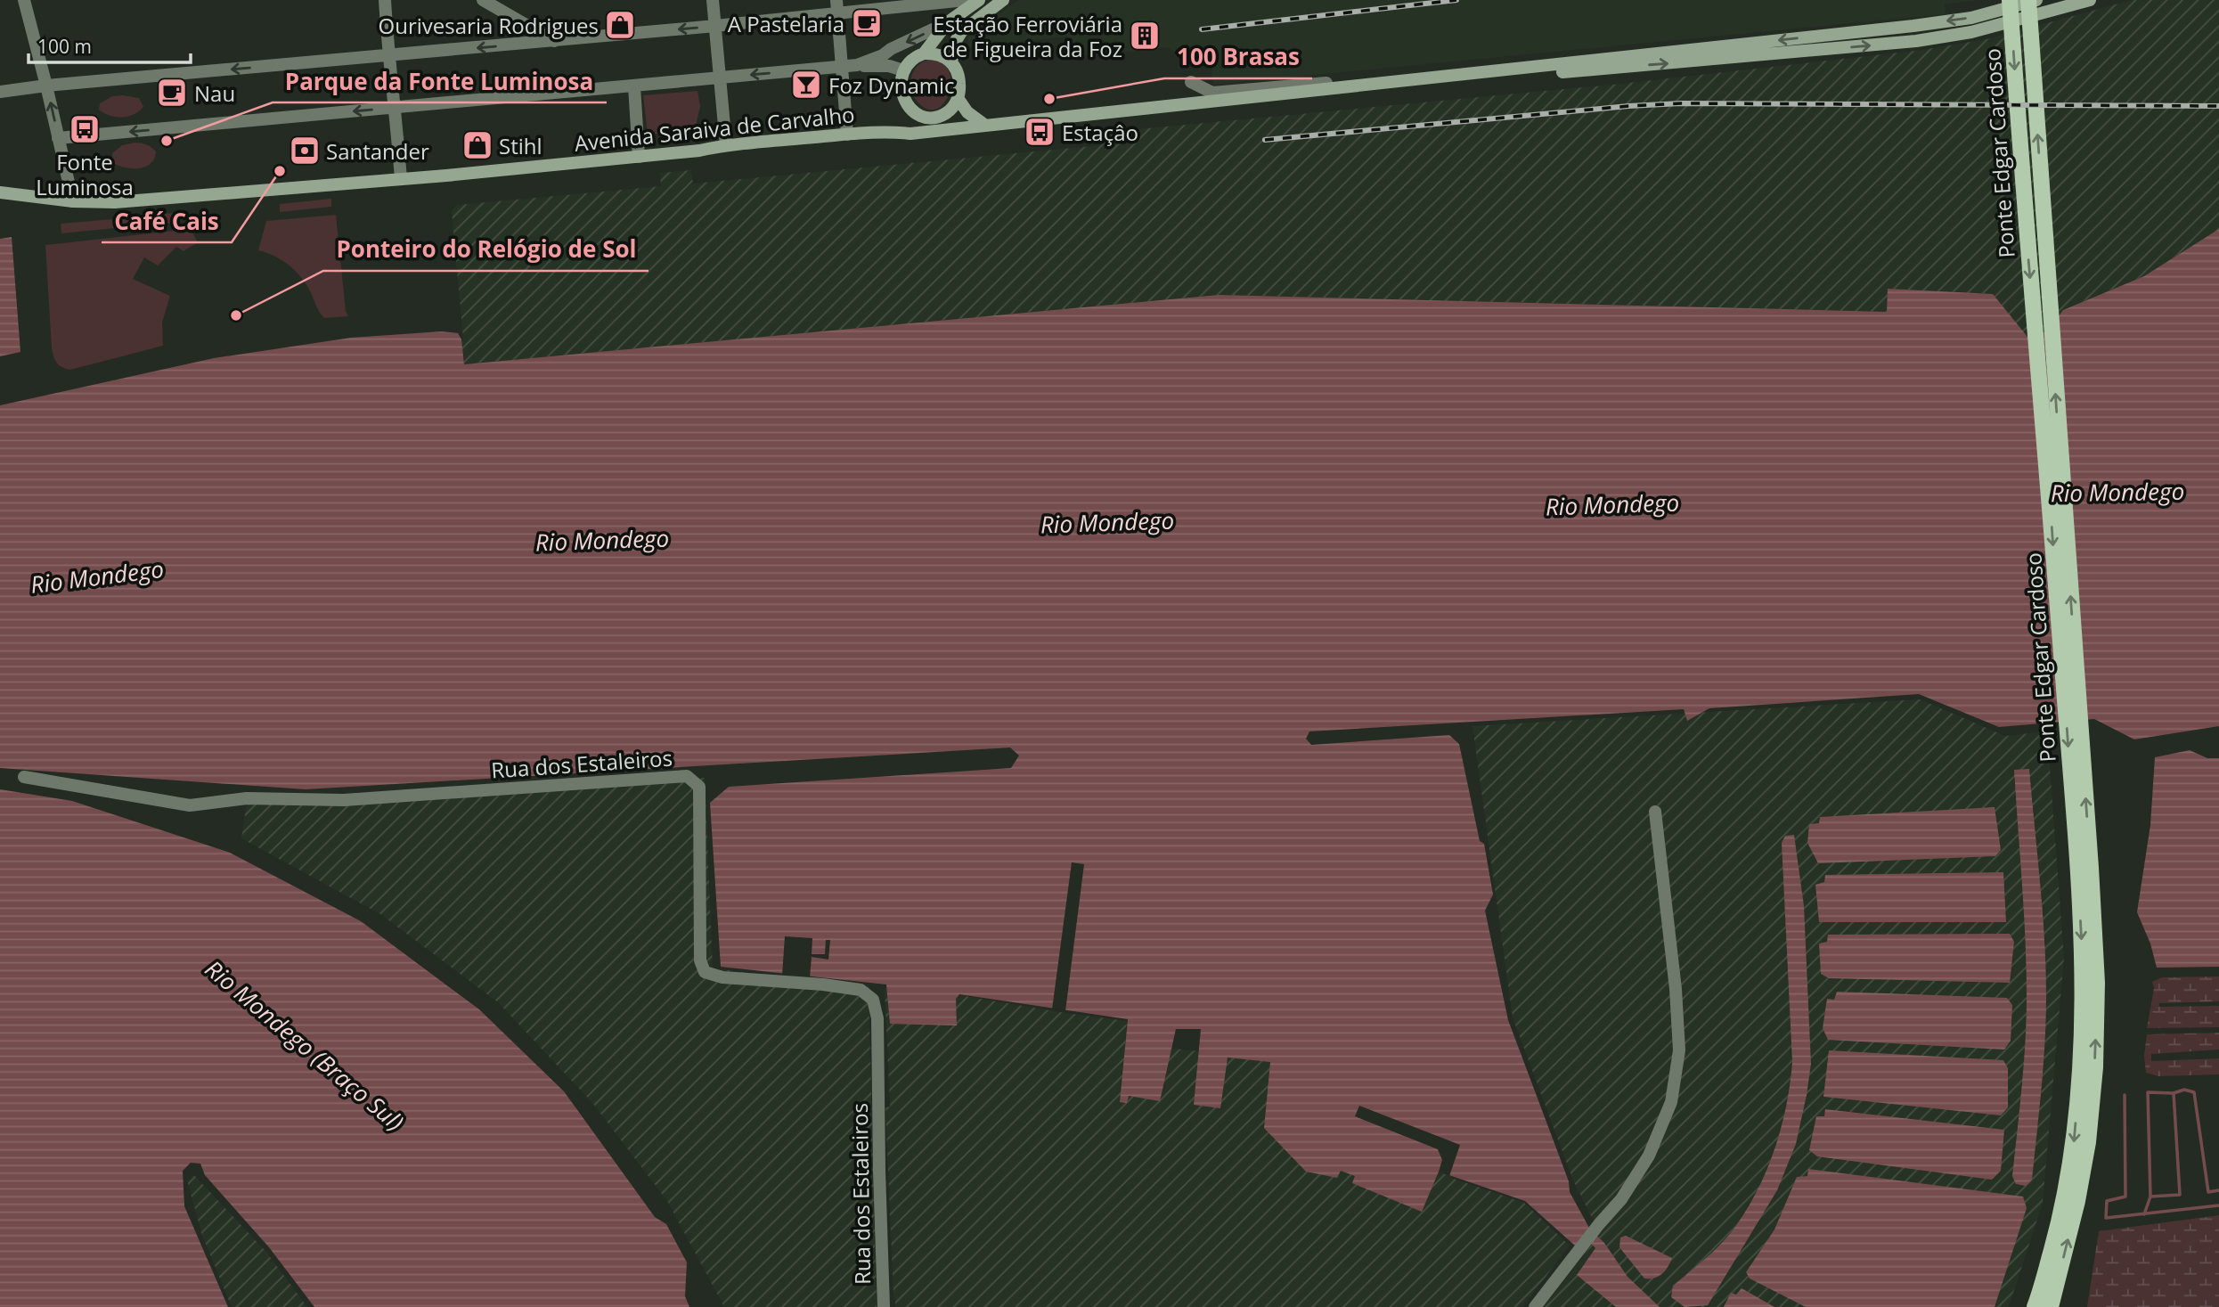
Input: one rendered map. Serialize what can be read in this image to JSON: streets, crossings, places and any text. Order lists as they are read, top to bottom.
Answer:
{
  "streets": {
    "main road": ["Avenida Saraiva de Carvalho", "Ponte Edgar Cardoso"],
    "street": ["Rua dos Estaleiros"]
  },
  "water": ["Rio Mondego", "Rio Mondego (Braço Sul)"],
  "places": {
    "cafe": ["A Pastelaria", "Nau"],
    "shop": ["Ourivesaria Rodrigues", "Stihl"],
    "building": ["Estação Ferroviária de Figueira da Foz"],
    "bar": ["Foz Dynamic"],
    "other": [
      "100 Brasas",
      "Parque da Fonte Luminosa",
      "Café Cais",
      "Ponteiro do Relógio de Sol"
    ],
    "bus stop": ["Fonte Luminosa", "Estaçâo"],
    "bank": ["Santander"]
  },
  "scale_bar": "100 m"
}
